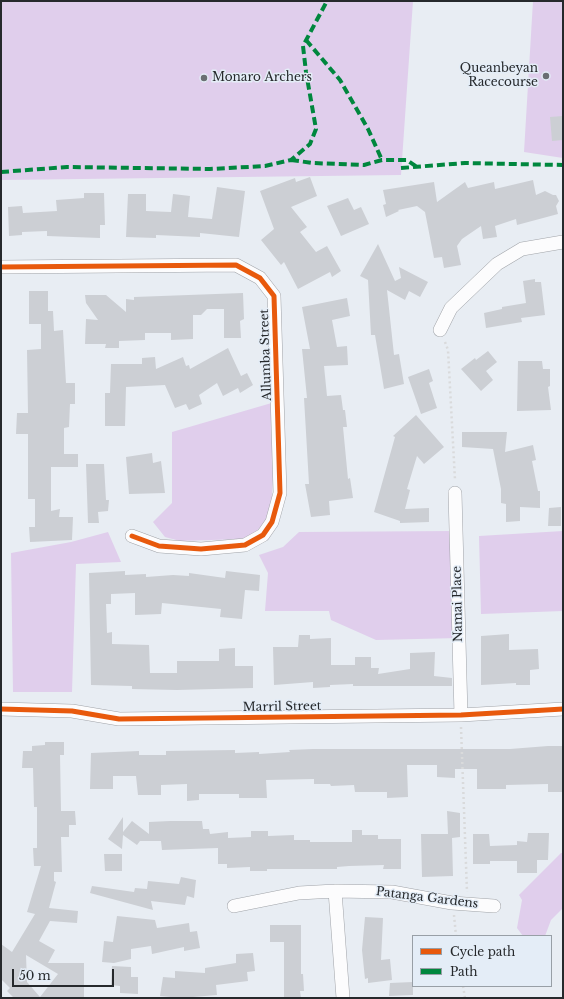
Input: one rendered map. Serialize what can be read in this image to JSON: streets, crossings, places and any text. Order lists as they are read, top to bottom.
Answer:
{
  "streets": {
    "street": [
      "Allumba Street",
      "Namai Place",
      "Marril Street",
      "Patanga Gardens"
    ]
  },
  "crossings": [
    ["Namai Place", "Marril Street"]
  ],
  "places": ["Queanbeyan Racecourse", "Monaro Archers"],
  "legend": ["Cycle path", "Path"],
  "scale_bar": "50 m"
}
